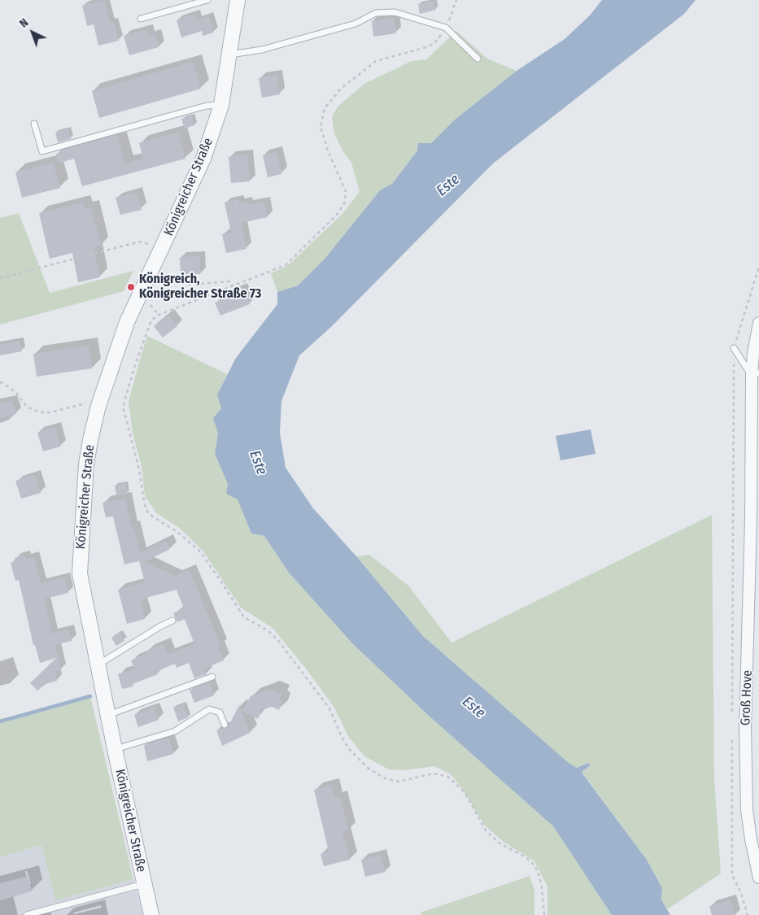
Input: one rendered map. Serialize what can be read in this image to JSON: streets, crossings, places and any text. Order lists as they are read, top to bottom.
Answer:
{
  "streets": {
    "street": ["Königreicher Straße", "Groß Hove"]
  },
  "water": ["Este"],
  "places": ["Königreich, Königreicher Straße 73"],
  "north": "top left"
}
